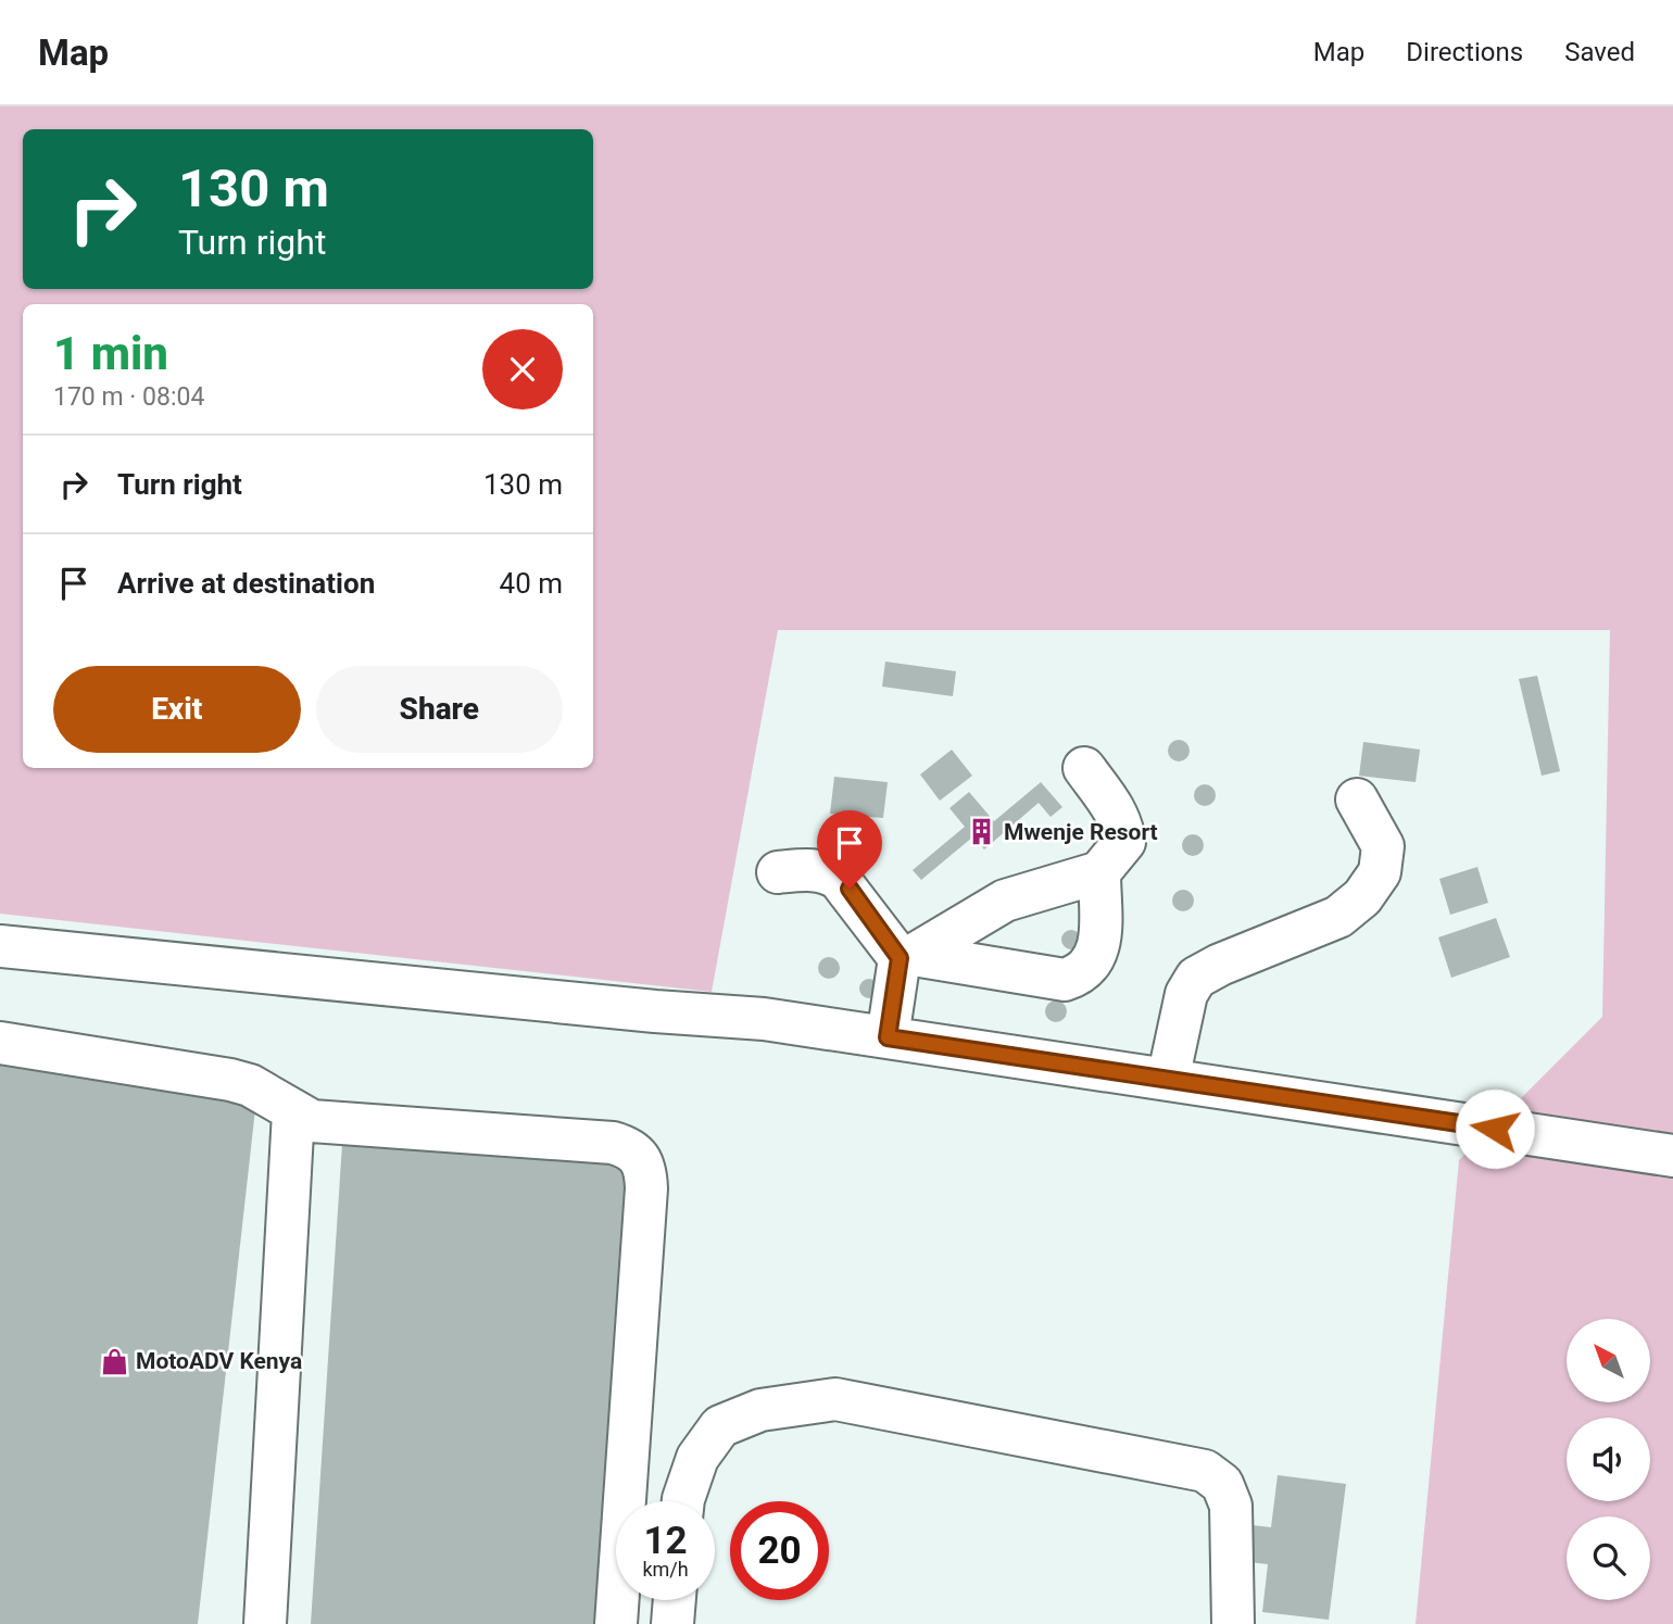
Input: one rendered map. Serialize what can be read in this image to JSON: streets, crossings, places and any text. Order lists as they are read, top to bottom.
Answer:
{
  "places": {
    "building": ["Mwenje Resort"],
    "shop": ["MotoADV Kenya"]
  },
  "north": "top left",
  "page": {
    "header": "Map",
    "nav": ["Map", "Directions", "Saved"],
    "turn": ["130 m", "Turn right"],
    "heading": ["1 min", "170 m · 08:04"],
    "list": [
      {
        "name": "Turn right",
        "value": "130 m"
      },
      {
        "name": "Arrive at destination",
        "value": "40 m"
      }
    ],
    "buttons": ["Exit", "Share"],
    "speed": "12 km/h",
    "limit": "20"
  }
}
